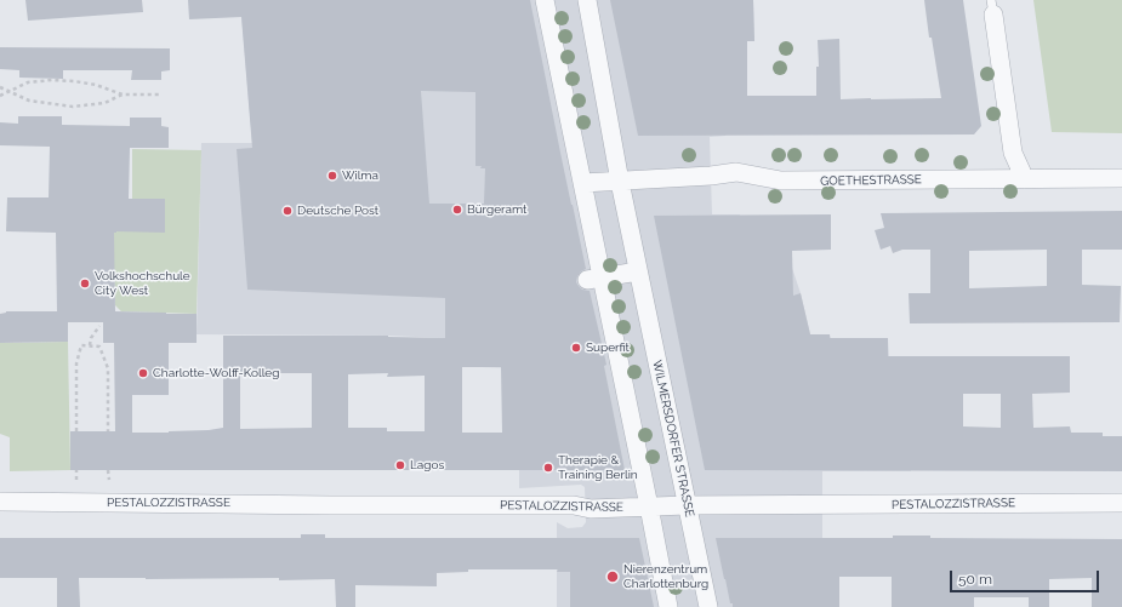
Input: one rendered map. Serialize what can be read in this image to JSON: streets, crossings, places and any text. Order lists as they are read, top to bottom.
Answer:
{
  "streets": {
    "street": ["GOETHESTRASSE", "WILMERSDORFER STRASSE", "PESTALOZZISTRASSE"]
  },
  "crossings": [
    ["GOETHESTRASSE", "WILMERSDORFER STRASSE"],
    ["WILMERSDORFER STRASSE", "PESTALOZZISTRASSE"]
  ],
  "places": [
    "Wilma",
    "Bürgeramt",
    "Deutsche Post",
    "Volkshochschule City West",
    "Superfit",
    "Charlotte-Wolff-Kolleg",
    "Lagos",
    "Therapie & Training Berlin",
    "Nierenzentrum Charlottenburg"
  ],
  "scale_bar": "50 m"
}
